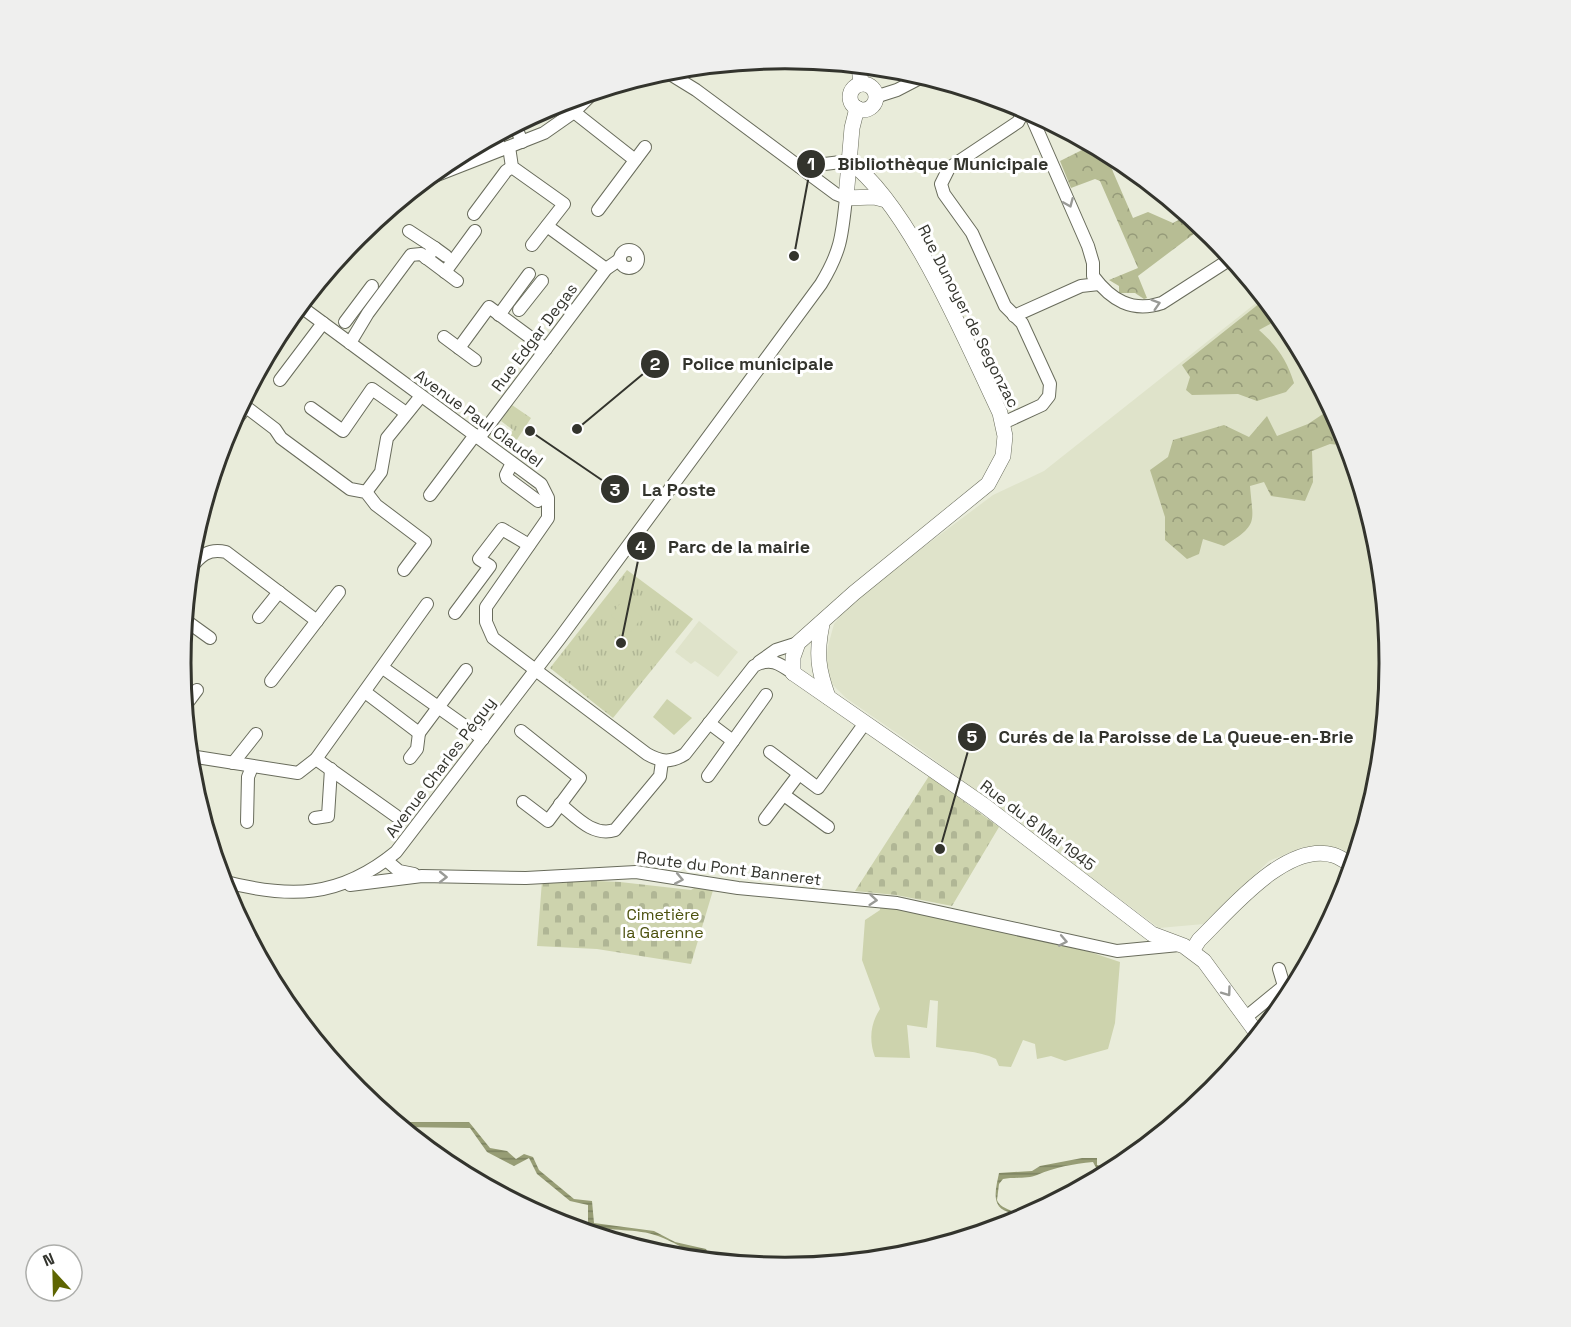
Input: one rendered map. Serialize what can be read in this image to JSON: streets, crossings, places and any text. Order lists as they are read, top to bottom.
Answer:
{
  "streets": {
    "main road": ["Rue Dunoyer de Segonzac", "Rue du 8 Mai 1945"],
    "street": [
      "Rue Edgar Degas",
      "Avenue Paul Claudel",
      "Avenue Charles Péguy",
      "Route du Pont Banneret"
    ]
  },
  "crossings": [
    ["Rue Edgar Degas", "Avenue Paul Claudel"],
    ["Avenue Paul Claudel", "Avenue Charles Péguy"],
    ["Avenue Charles Péguy", "Route du Pont Banneret"],
    ["Rue du 8 Mai 1945", "Route du Pont Banneret"]
  ],
  "one_way": ["Route du Pont Banneret"],
  "parks": ["Cimetière la Garenne"],
  "places": [
    "Bibliothèque Municipale",
    "Police municipale",
    "La Poste",
    "Parc de la mairie",
    "Curés de la Paroisse de La Queue-en-Brie"
  ],
  "north": "top"
}
